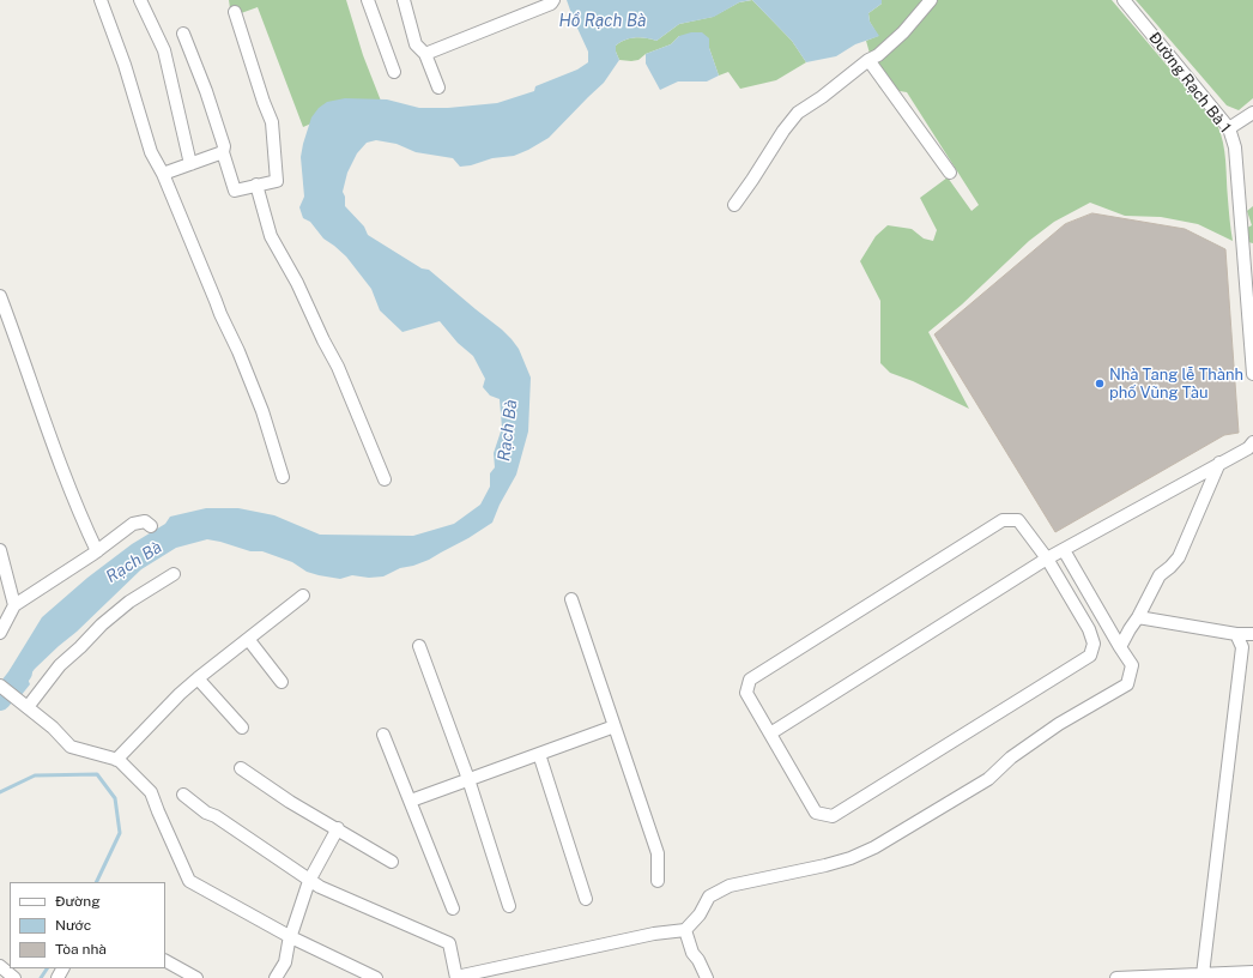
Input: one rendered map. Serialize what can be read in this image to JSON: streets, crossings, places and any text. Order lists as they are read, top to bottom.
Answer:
{
  "streets": {
    "street": ["Đường Rạch Bà 1"]
  },
  "water": ["Hồ Rạch Bà", "Rạch Bà"],
  "places": ["Nhà Tang lễ Thành phố Vũng Tàu"],
  "legend": ["Đường", "Nước", "Tòa nhà"]
}
